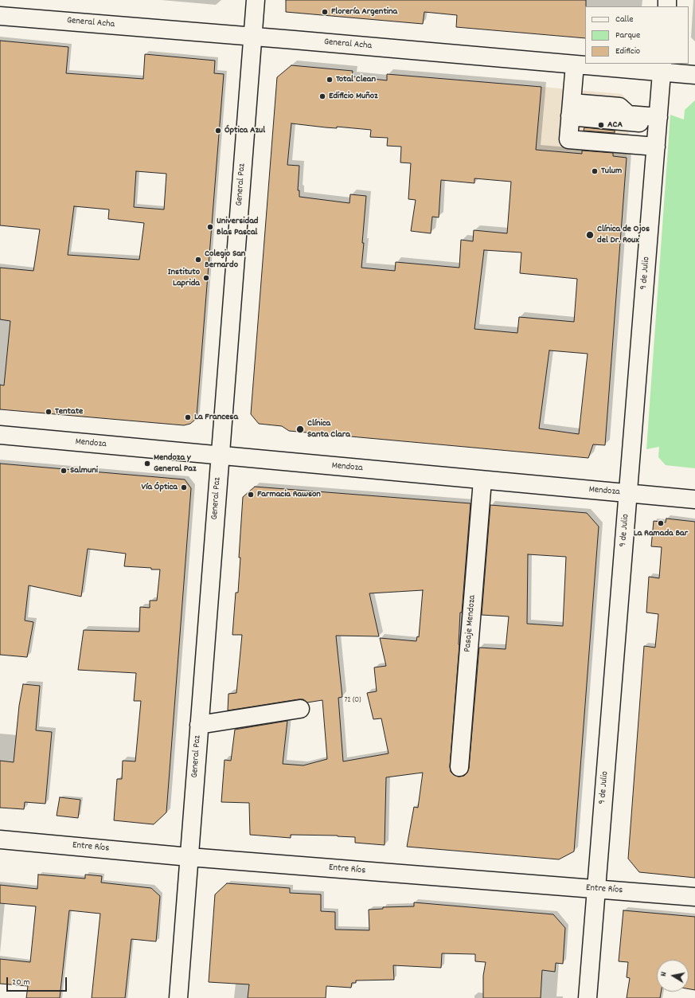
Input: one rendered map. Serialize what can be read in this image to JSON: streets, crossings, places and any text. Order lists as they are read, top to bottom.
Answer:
{
  "streets": {
    "street": [
      "General Acha",
      "General Paz",
      "9 de Julio",
      "Mendoza",
      "Pasaje Mendoza",
      "Entre Ríos"
    ]
  },
  "crossings": [
    ["General Acha", "General Paz"],
    ["General Acha", "9 de Julio"],
    ["General Paz", "Mendoza"],
    ["General Paz", "Entre Ríos"],
    ["9 de Julio", "Mendoza"],
    ["9 de Julio", "Entre Ríos"],
    ["Mendoza", "Pasaje Mendoza"]
  ],
  "places": [
    "Florería Argentina",
    "Total Clean",
    "Edificio Muñoz",
    "ACA",
    "Óptica Azul",
    "Tulum",
    "Universidad Blas Pascal",
    "Clínica de Ojos del Dr. Roux",
    "Colegio San Bernardo",
    "Instituto Laprida",
    "Tentate",
    "La Francesa",
    "Clínica Santa Clara",
    "Mendoza y General Paz",
    "Salmuni",
    "Vía Óptica",
    "Farmacia Rawson",
    "La Ramada Bar"
  ],
  "house_numbers": ["72 (O)"],
  "legend": ["Calle", "Parque", "Edificio"],
  "scale_bar": "20 m",
  "north": "left"
}
